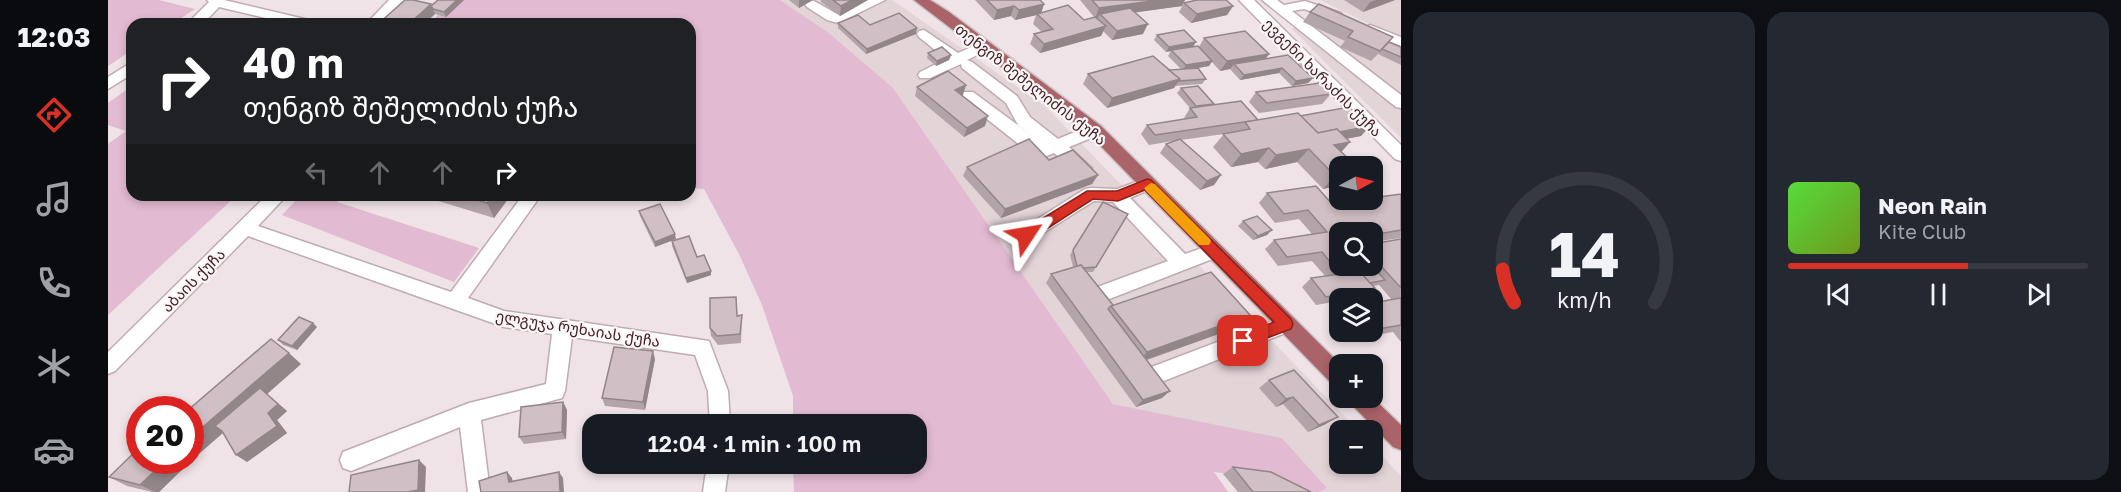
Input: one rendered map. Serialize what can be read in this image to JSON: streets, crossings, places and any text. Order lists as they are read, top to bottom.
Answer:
{
  "streets": {
    "main road": ["თენგიზ შეშელიძის ქუჩა"],
    "street": ["ევგენი ხარაძის ქუჩა", "აბაის ქუჩა", "ელგუჯა რუხაიას ქუჩა"]
  },
  "crossings": [
    ["აბაის ქუჩა", "ელგუჯა რუხაიას ქუჩა"]
  ],
  "north": "right",
  "page": {
    "tabs": "12:03",
    "turn": ["40 m", "თენგიზ შეშელიძის ქუჩა"],
    "map_buttons": ["+", "−"],
    "song": ["Neon Rain", "Kite Club"],
    "limit": "20",
    "trip": "12:04 · 1 min · 100 m",
    "gauge": ["14", "km/h"]
  }
}
